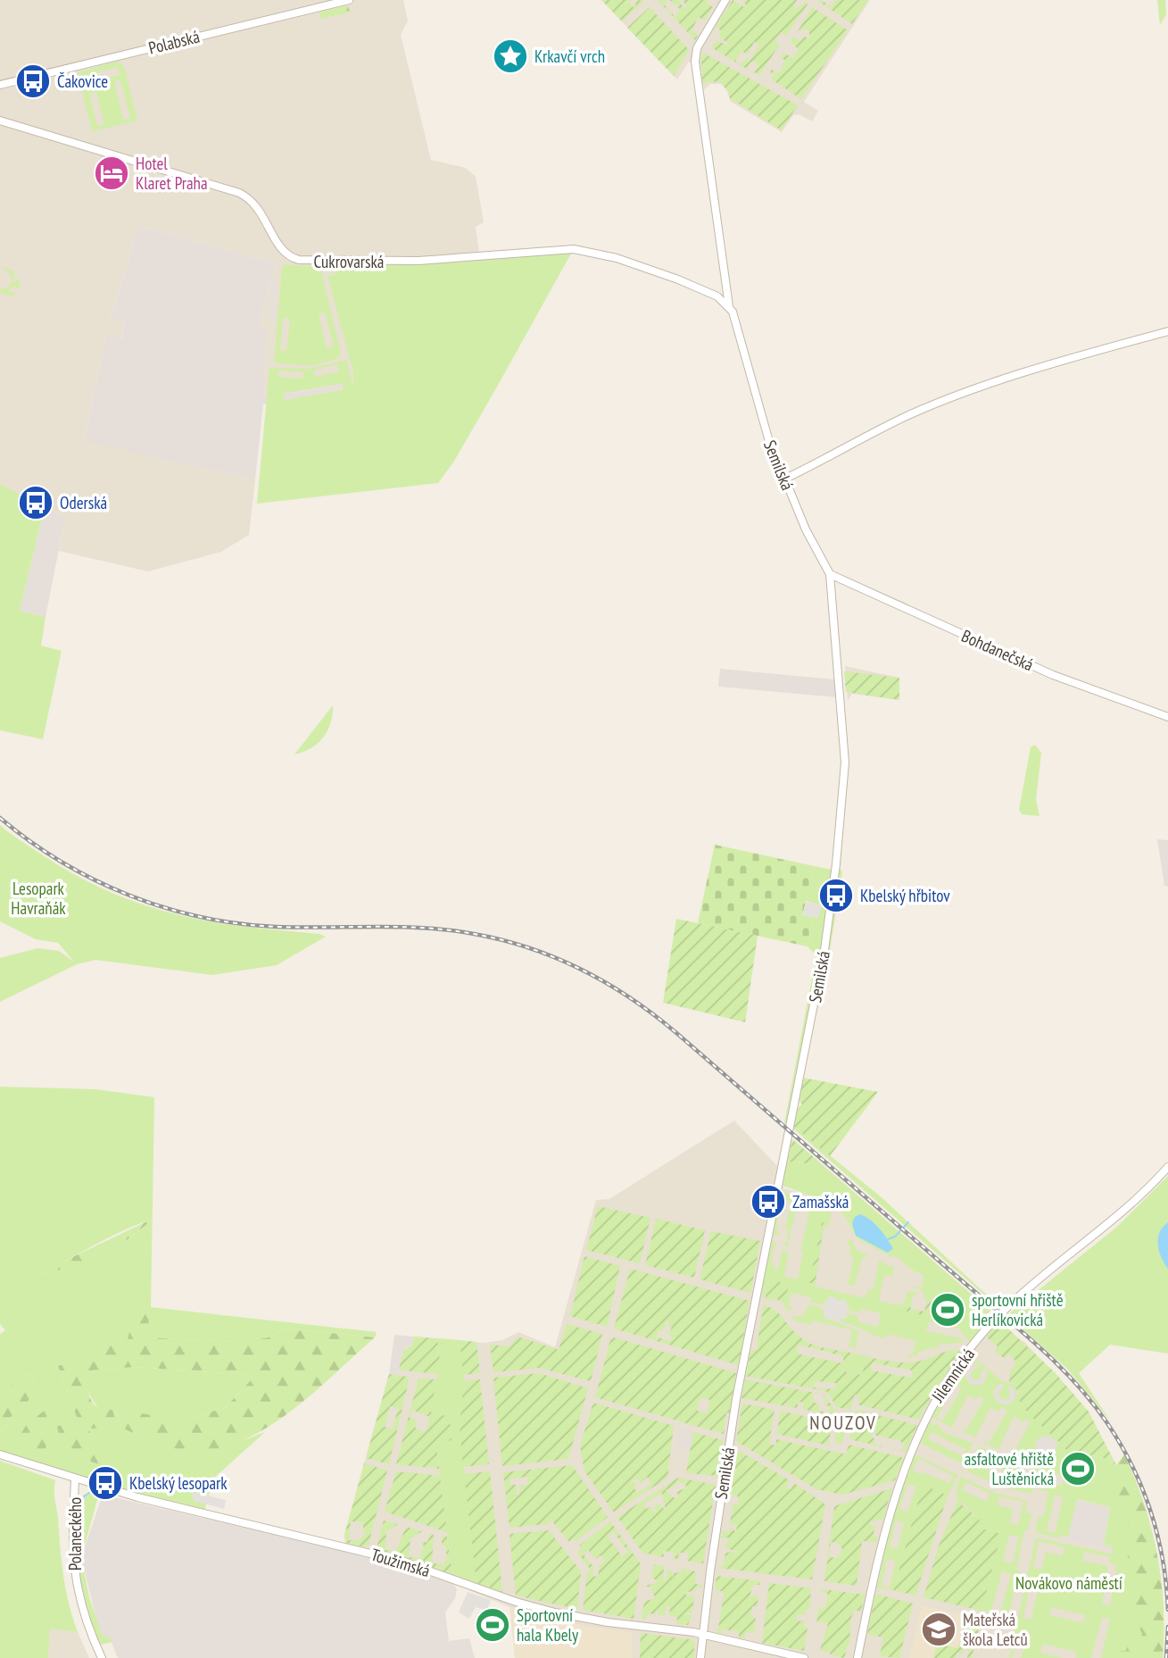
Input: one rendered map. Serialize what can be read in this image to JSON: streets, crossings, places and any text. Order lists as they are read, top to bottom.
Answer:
{
  "streets": {
    "street": [
      "Polabská",
      "Cukrovarská",
      "Semilská",
      "Bohdanečská",
      "Jilemnická",
      "Polaneckého",
      "Toužimská"
    ]
  },
  "crossings": [
    ["Cukrovarská", "Semilská"],
    ["Semilská", "Bohdanečská"],
    ["Semilská", "Toužimská"],
    ["Polaneckého", "Toužimská"]
  ],
  "districts": ["NOUZOV"],
  "parks": ["Lesopark Havraňák", "Novákovo náměstí"],
  "places": {
    "place": ["Krkavčí vrch"],
    "bus stop": [
      "Čakovice",
      "Oderská",
      "Kbelský hřbitov",
      "Zamašská",
      "Kbelský lesopark"
    ],
    "hotel": ["Hotel Klaret Praha"],
    "sports": ["sportovní hřiště Herlíkovická", "asfaltové hřiště Luštěnická", "Sportovní hala Kbely"],
    "school or university": ["Mateřská škola Letců"]
  }
}
